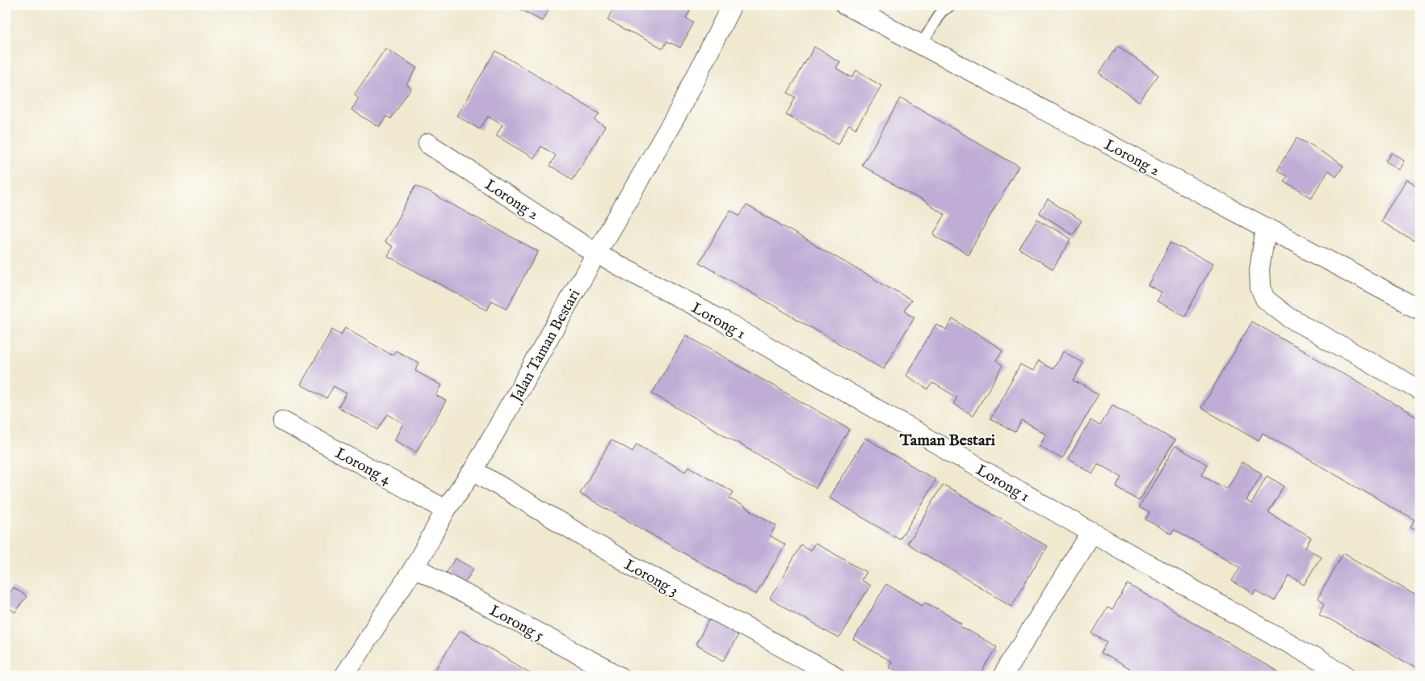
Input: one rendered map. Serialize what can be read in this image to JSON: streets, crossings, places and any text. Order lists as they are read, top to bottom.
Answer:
{
  "streets": {
    "street": [
      "Lorong 2",
      "Lorong 1",
      "Jalan Taman Bestari",
      "Lorong 4",
      "Lorong 3",
      "Lorong 5"
    ]
  },
  "crossings": [
    ["Lorong 2", "Lorong 1"],
    ["Lorong 2", "Jalan Taman Bestari"],
    ["Lorong 1", "Jalan Taman Bestari"],
    ["Jalan Taman Bestari", "Lorong 4"],
    ["Jalan Taman Bestari", "Lorong 3"],
    ["Jalan Taman Bestari", "Lorong 5"]
  ],
  "districts": ["Taman Bestari"]
}
